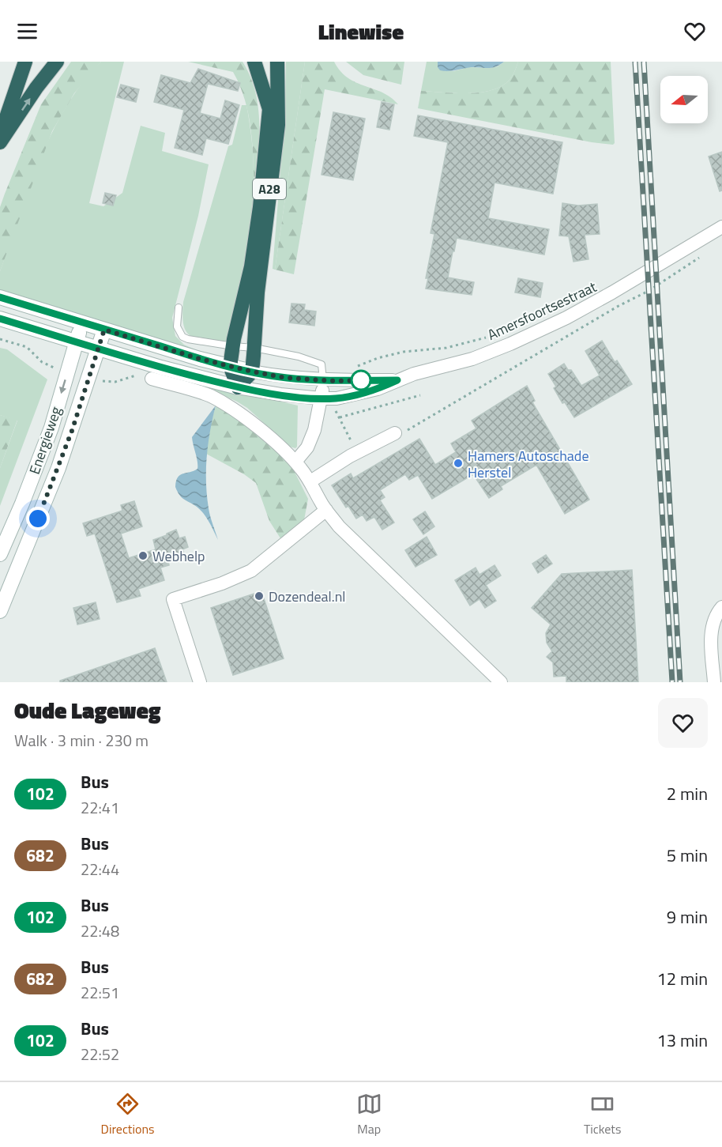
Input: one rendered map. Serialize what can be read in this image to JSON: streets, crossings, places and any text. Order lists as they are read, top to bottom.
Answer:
{
  "streets": {
    "highway": ["A28"],
    "main road": ["Amersfoortsestraat", "Energieweg"]
  },
  "crossings": [
    ["A28", "Amersfoortsestraat"],
    ["Amersfoortsestraat", "Energieweg"]
  ],
  "places": ["Hamers Autoschade Herstel", "Webhelp", "Dozendeal.nl"],
  "lines": ["bus line 102"],
  "north": "left",
  "page": {
    "header": "Linewise",
    "heading": ["Oude Lageweg", "Walk · 3 min · 230 m"],
    "list": [
      {
        "mark": "102",
        "name": "Bus",
        "note": "22:41",
        "value": "2 min"
      },
      {
        "mark": "682",
        "name": "Bus",
        "note": "22:44",
        "value": "5 min"
      },
      {
        "mark": "102",
        "name": "Bus",
        "note": "22:48",
        "value": "9 min"
      },
      {
        "mark": "682",
        "name": "Bus",
        "note": "22:51",
        "value": "12 min"
      },
      {
        "mark": "102",
        "name": "Bus",
        "note": "22:52",
        "value": "13 min"
      }
    ],
    "tabs": ["Directions", "Map", "Tickets"]
  }
}
